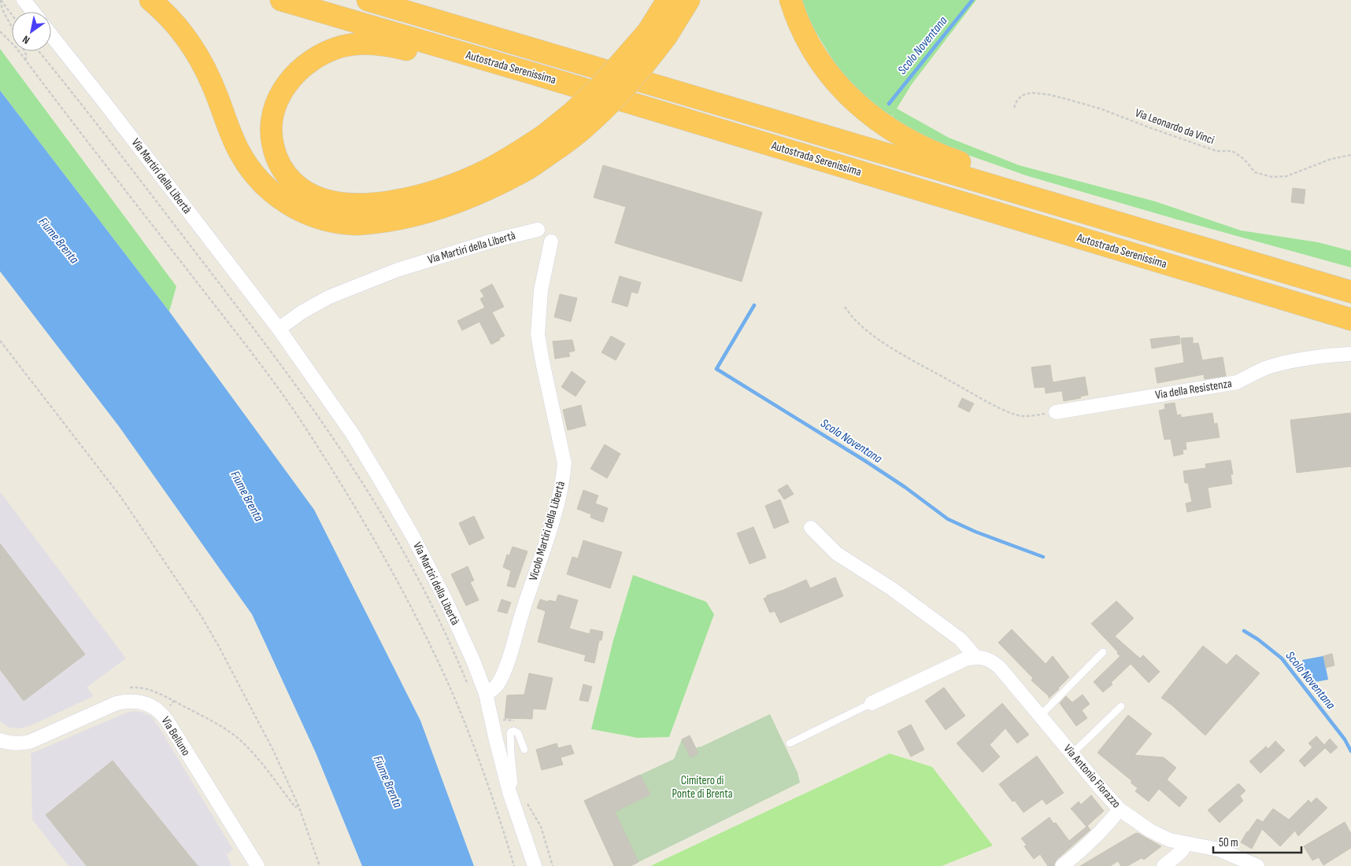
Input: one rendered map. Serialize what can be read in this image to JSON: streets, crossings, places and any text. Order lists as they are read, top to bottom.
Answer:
{
  "streets": {
    "highway": ["Autostrada Serenissima"],
    "street": [
      "Via Martiri della Libertà",
      "Via della Resistenza",
      "Vicolo Martiri della Libertà",
      "Via Belluno",
      "Via Antonio Fiorazzo"
    ],
    "path": ["Via Leonardo da Vinci"]
  },
  "crossings": [
    ["Via Martiri della Libertà", "Vicolo Martiri della Libertà"]
  ],
  "water": ["Scolo Noventana", "Fiume Brenta"],
  "parks": ["Cimitero di Ponte di Brenta"],
  "scale_bar": "50 m",
  "north": "bottom left"
}
